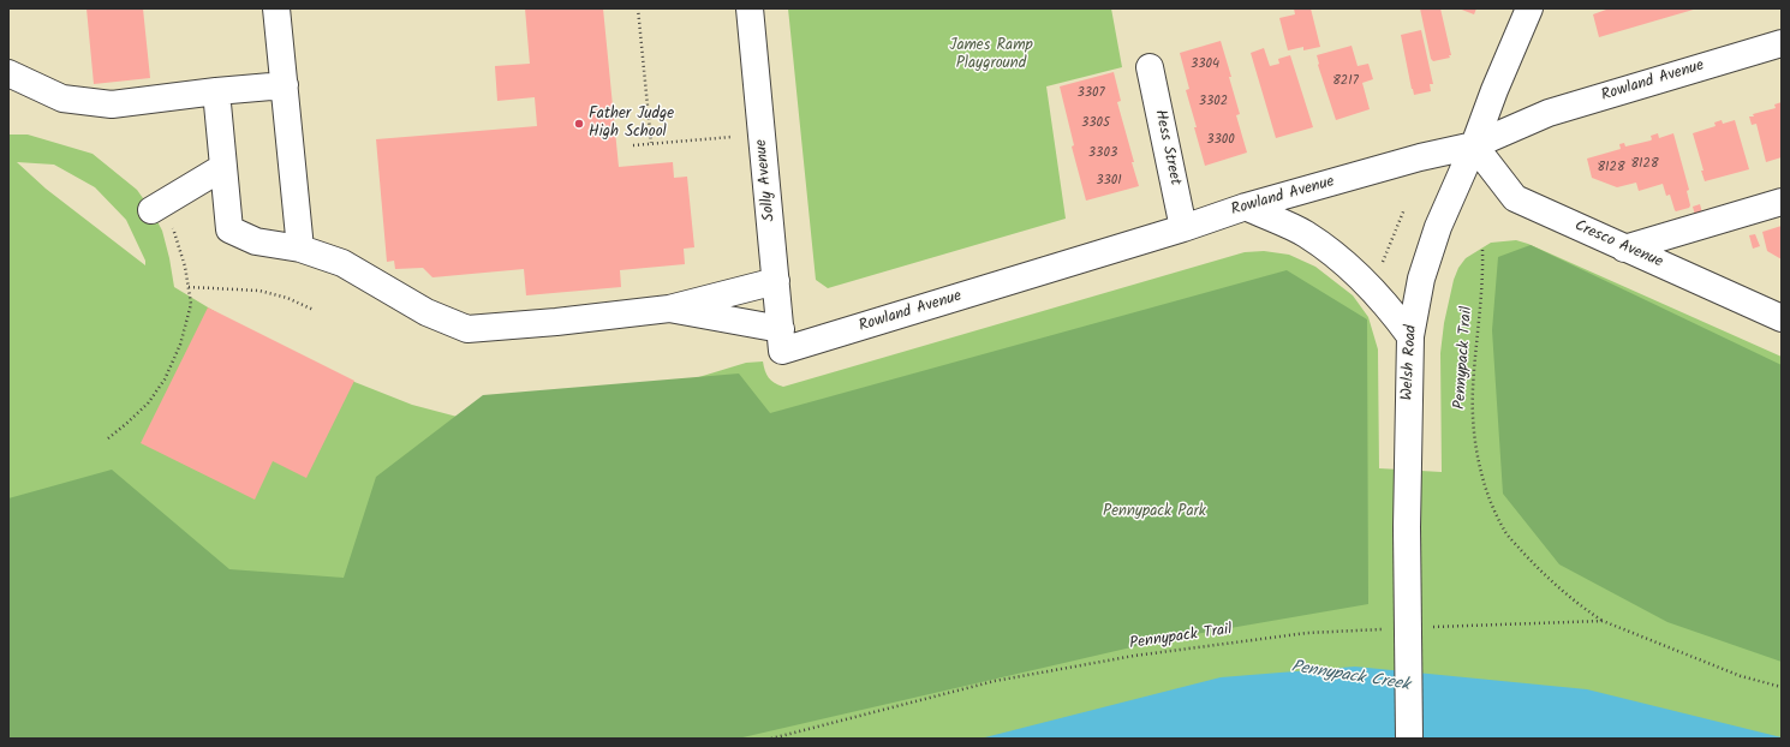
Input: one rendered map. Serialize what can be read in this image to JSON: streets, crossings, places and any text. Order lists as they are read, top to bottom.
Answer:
{
  "streets": {
    "street": [
      "Rowland Avenue",
      "Hess Street",
      "Solly Avenue",
      "Cresco Avenue",
      "Welsh Road"
    ],
    "path": ["Pennypack Trail"]
  },
  "crossings": [
    ["Rowland Avenue", "Hess Street"],
    ["Rowland Avenue", "Solly Avenue"],
    ["Rowland Avenue", "Cresco Avenue"],
    ["Rowland Avenue", "Welsh Road"],
    ["Cresco Avenue", "Welsh Road"]
  ],
  "water": ["Pennypack Creek"],
  "parks": ["James Ramp Playground", "Pennypack Park"],
  "places": ["Father Judge High School"],
  "house_numbers": [
    "3304",
    "8217",
    "3307",
    "3302",
    "3305",
    "3300",
    "3303",
    "8128",
    "8128",
    "3301"
  ]
}
